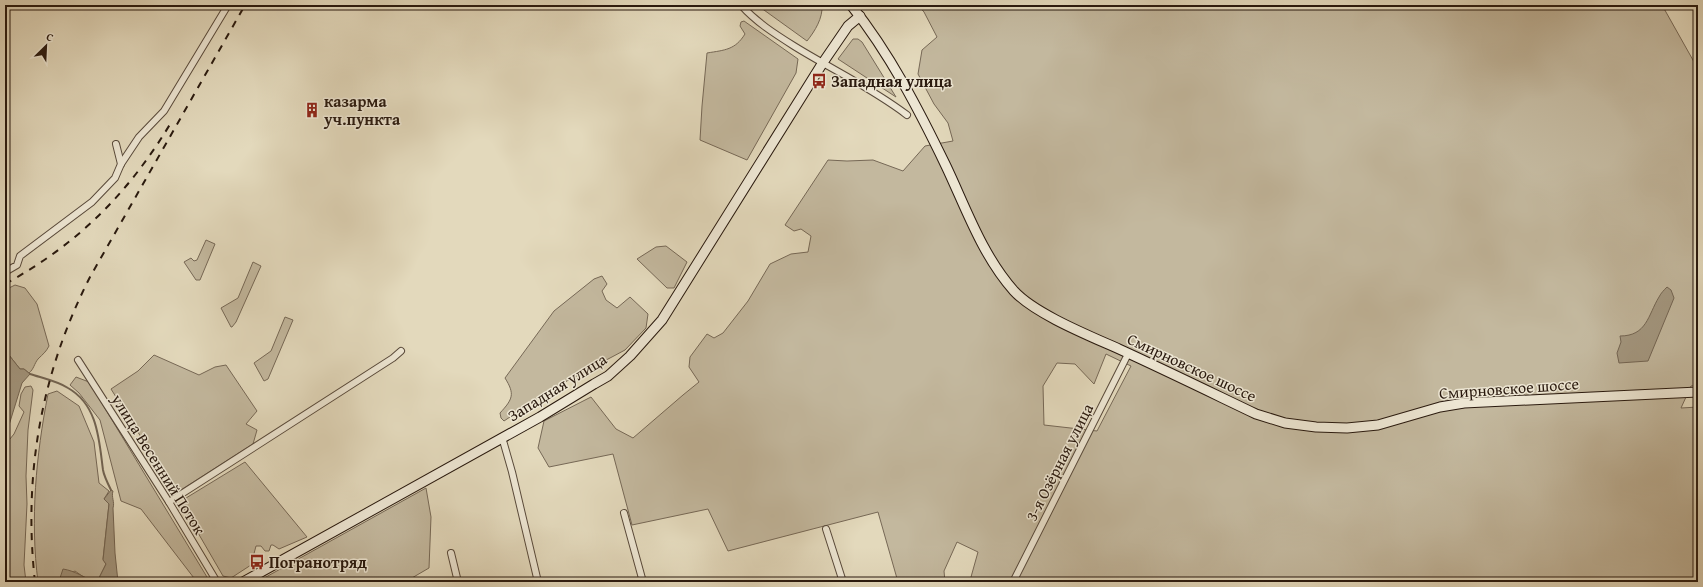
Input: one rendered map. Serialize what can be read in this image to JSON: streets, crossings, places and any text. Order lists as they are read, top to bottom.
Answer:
{
  "streets": {
    "main road": ["Смирновское шоссе", "Западная улица"],
    "street": ["3-я Озёрная улица", "улица Весенний Поток"]
  },
  "crossings": [
    ["Смирновское шоссе", "Западная улица"],
    ["Смирновское шоссе", "3-я Озёрная улица"]
  ],
  "places": {
    "bus stop": ["Западная улица", "Погранотряд"],
    "building": ["казарма уч.пункта"]
  },
  "north": "top right"
}
